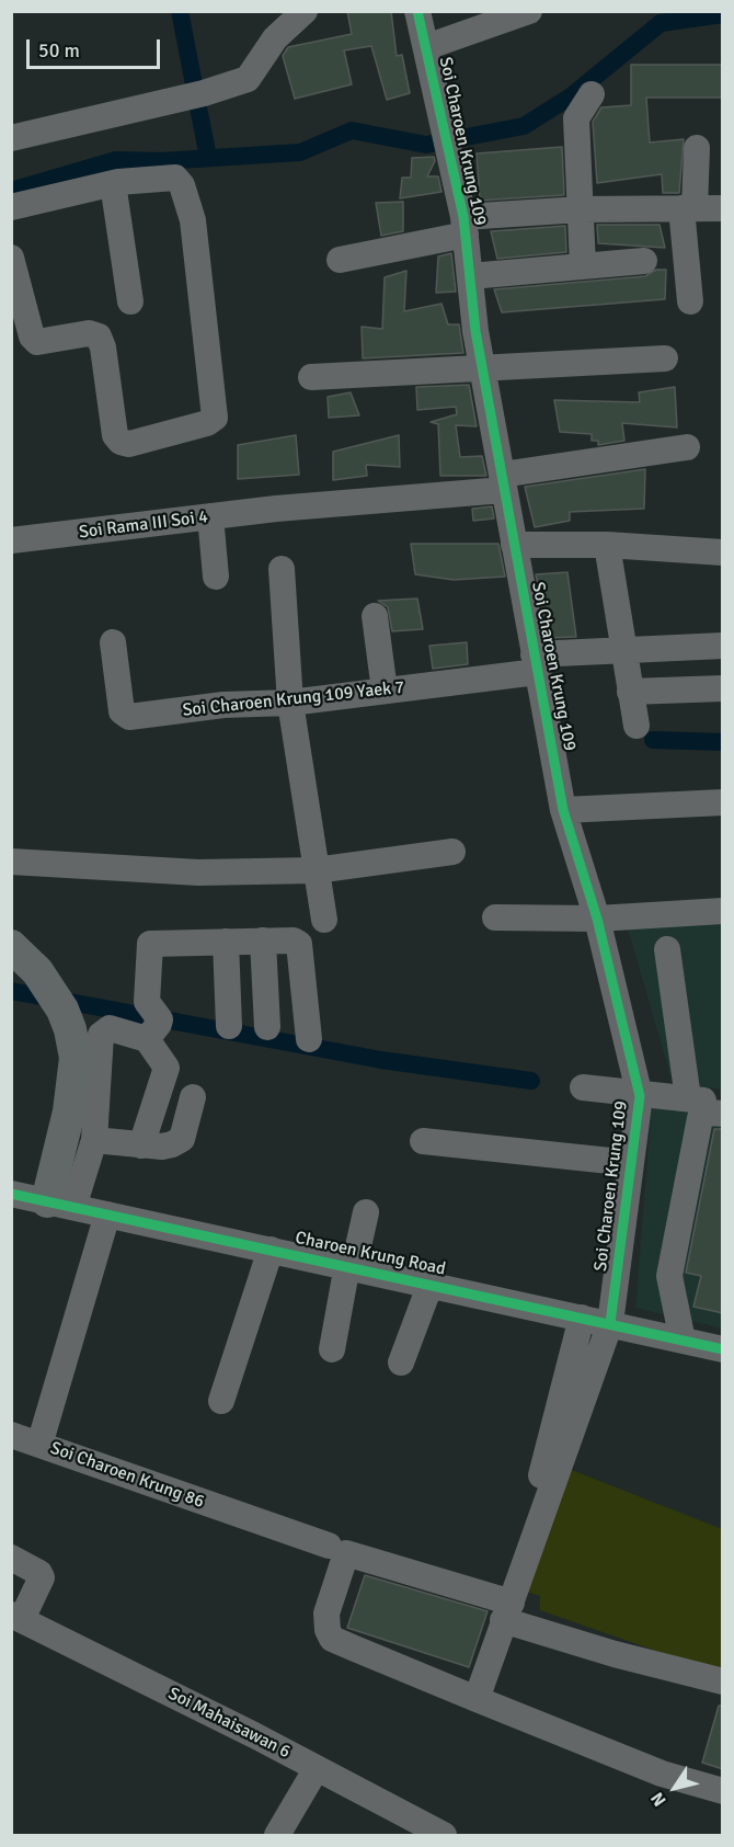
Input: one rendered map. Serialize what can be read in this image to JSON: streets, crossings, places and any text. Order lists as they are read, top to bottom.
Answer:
{
  "streets": {
    "street": [
      "Soi Charoen Krung 109",
      "Soi Rama III Soi 4",
      "Soi Charoen Krung 109 Yaek 7",
      "Charoen Krung Road",
      "Soi Charoen Krung 86",
      "Soi Mahaisawan 6"
    ]
  },
  "crossings": [
    ["Soi Charoen Krung 109", "Soi Rama III Soi 4"],
    ["Soi Charoen Krung 109", "Soi Charoen Krung 109 Yaek 7"],
    ["Soi Charoen Krung 109", "Charoen Krung Road"],
    ["Charoen Krung Road", "Soi Charoen Krung 86"]
  ],
  "scale_bar": "50 m",
  "north": "bottom left"
}
